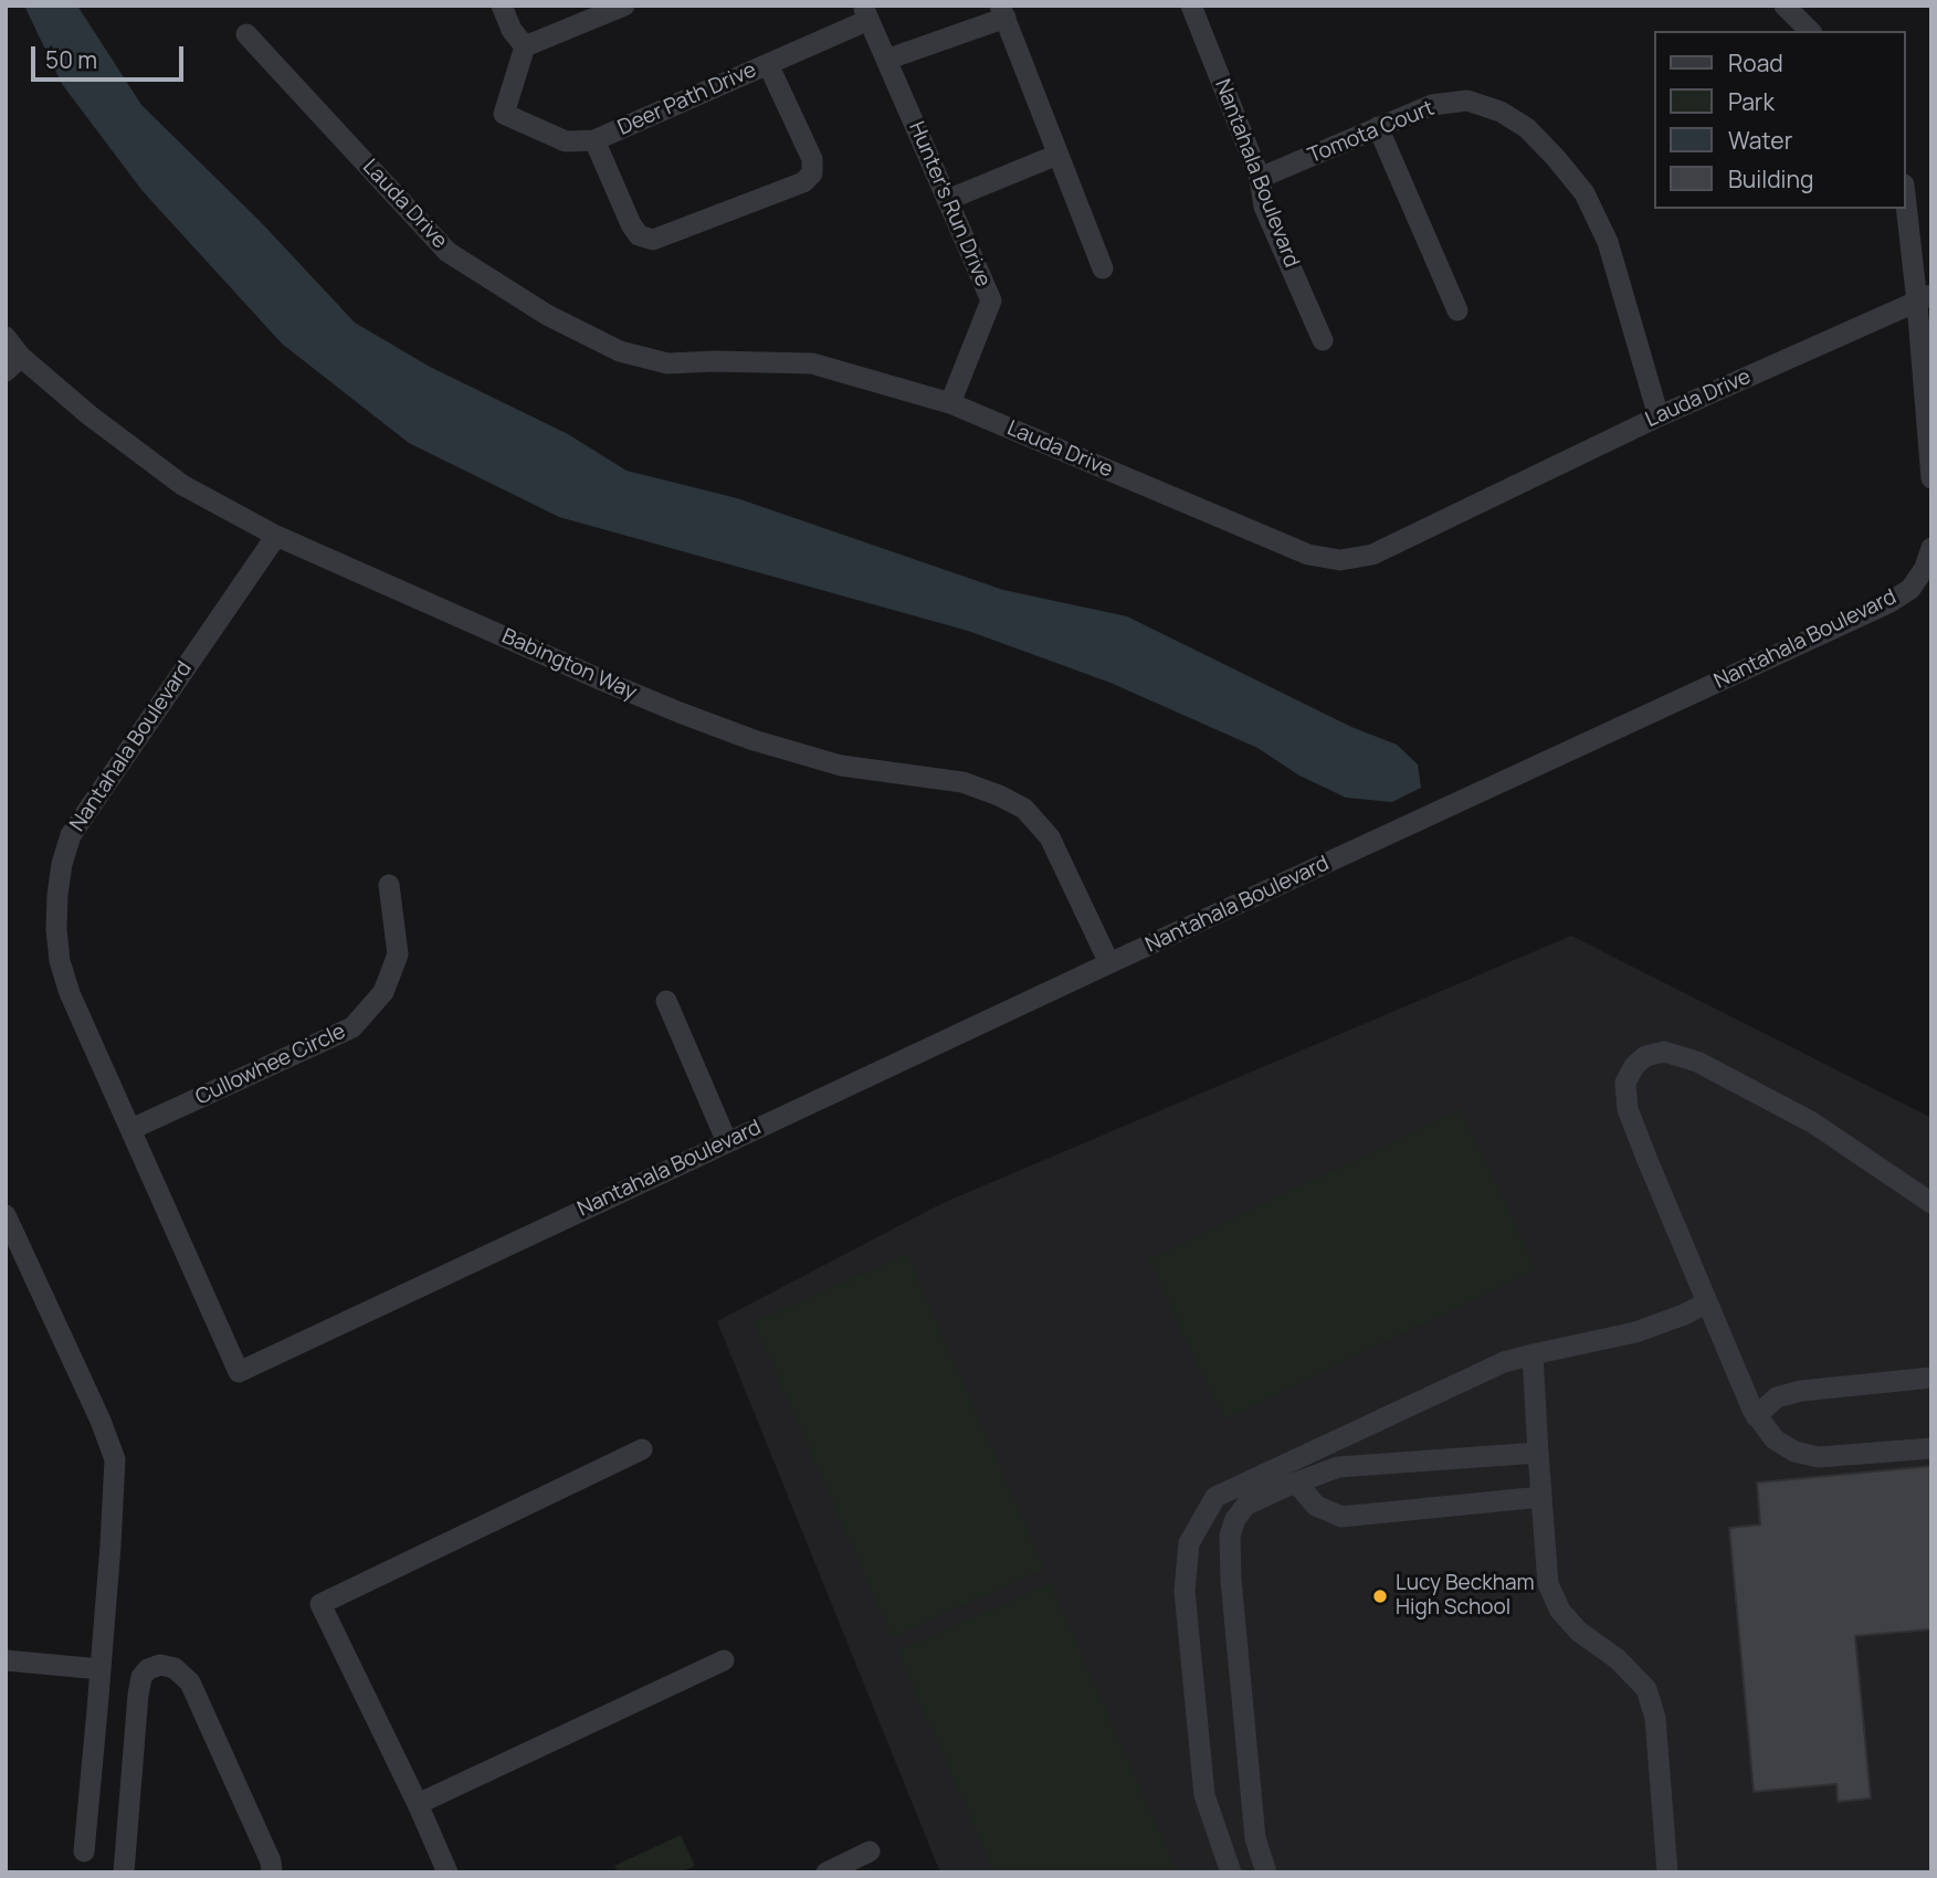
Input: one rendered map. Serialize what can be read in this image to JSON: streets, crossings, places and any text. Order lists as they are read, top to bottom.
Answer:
{
  "streets": {
    "street": [
      "Deer Path Drive",
      "Tomota Court",
      "Nantahala Boulevard",
      "Lauda Drive",
      "Hunter's Run Drive",
      "Babington Way",
      "Cullowhee Circle"
    ]
  },
  "crossings": [
    ["Deer Path Drive", "Hunter's Run Drive"],
    ["Tomota Court", "Nantahala Boulevard"],
    ["Tomota Court", "Lauda Drive"],
    ["Nantahala Boulevard", "Babington Way"],
    ["Nantahala Boulevard", "Cullowhee Circle"],
    ["Lauda Drive", "Hunter's Run Drive"]
  ],
  "places": ["Lucy Beckham High School"],
  "legend": [
    "Road",
    "Park",
    "Water",
    "Building"
  ],
  "scale_bar": "50 m"
}
